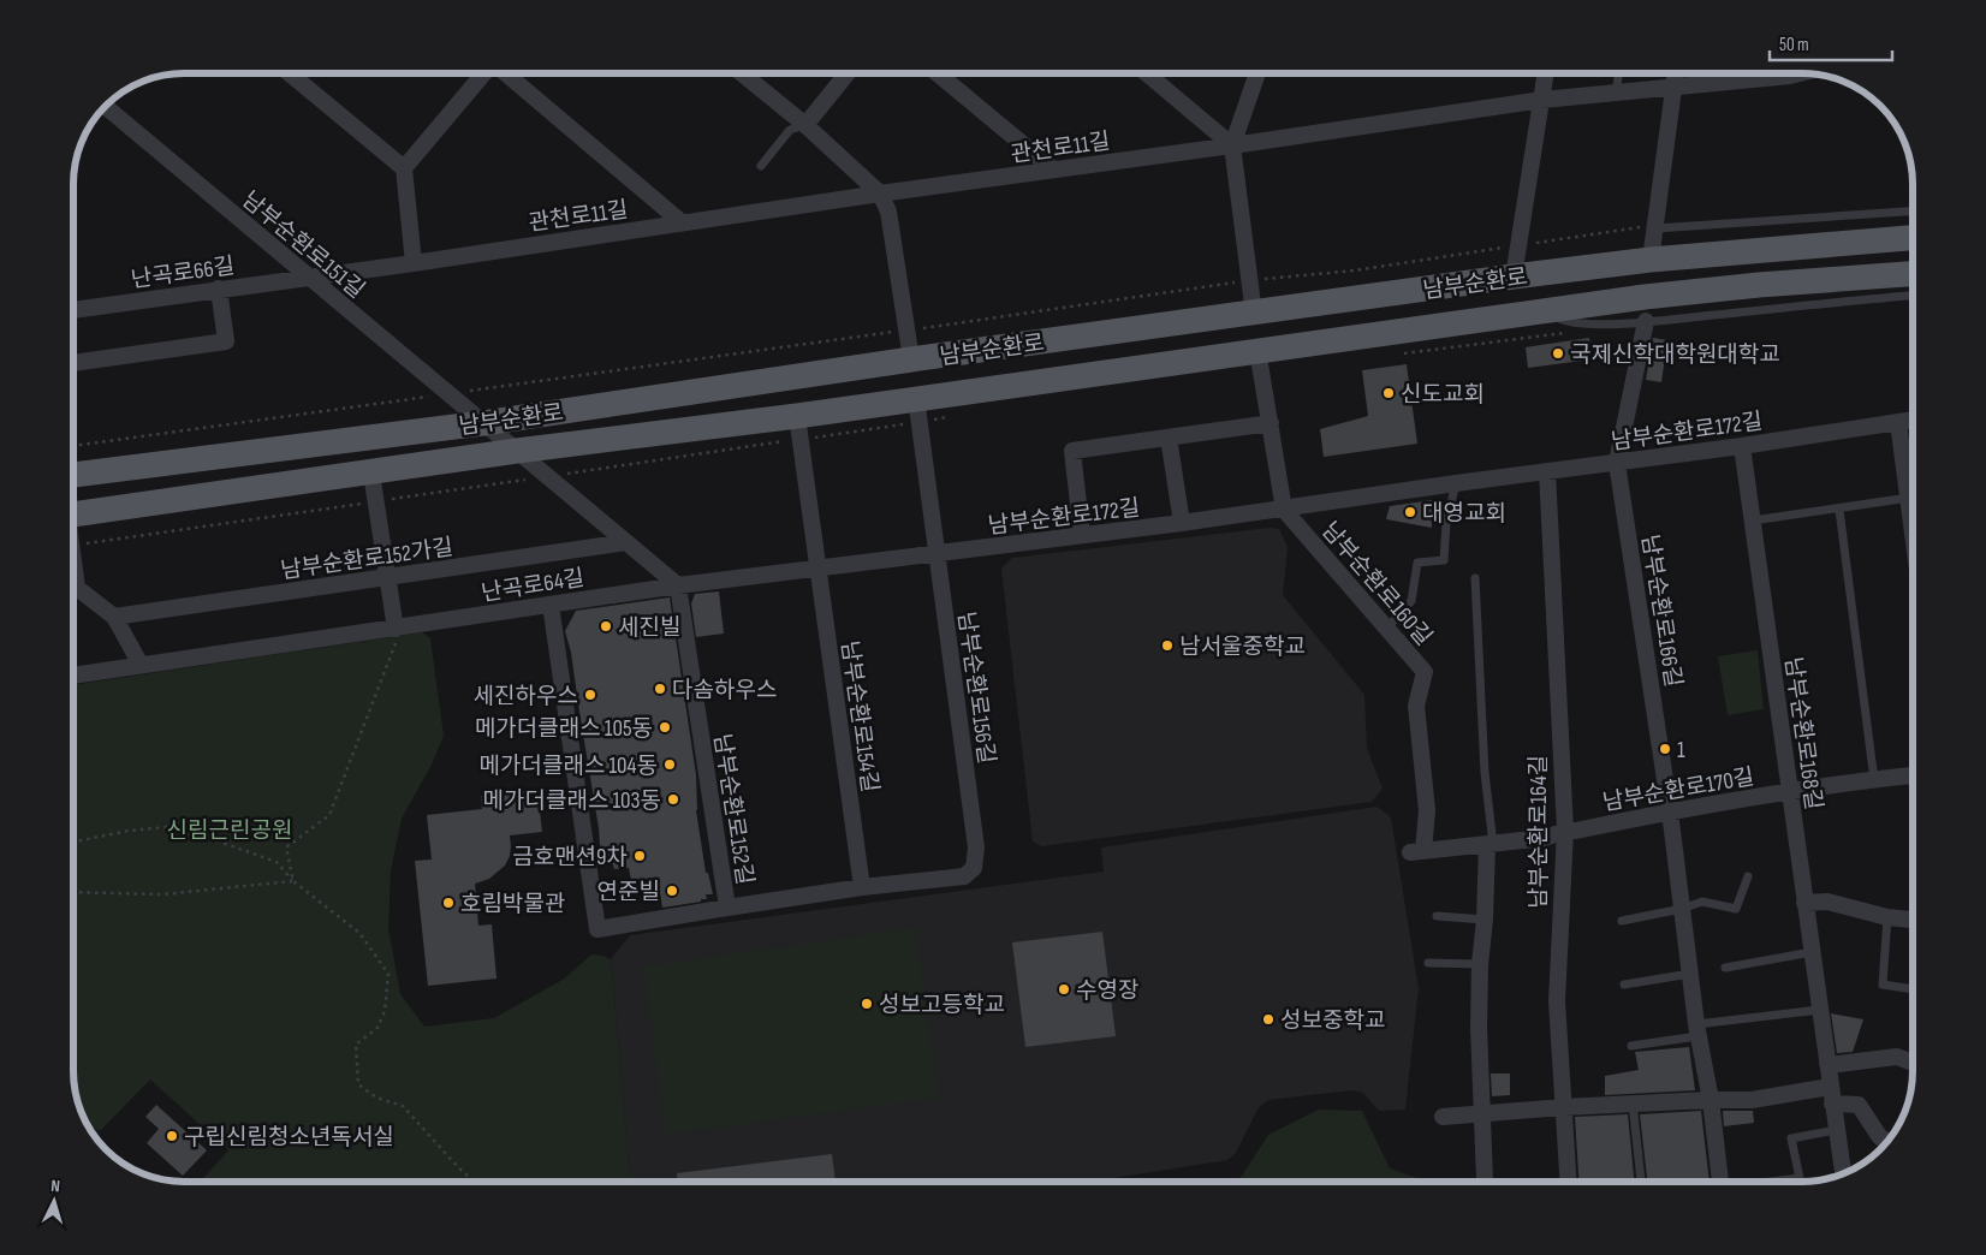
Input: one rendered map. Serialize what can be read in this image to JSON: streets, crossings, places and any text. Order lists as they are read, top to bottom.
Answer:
{
  "streets": {
    "main road": ["남부순환로"],
    "street": [
      "관천로11길",
      "남부순환로151길",
      "난곡로66길",
      "남부순환로172길",
      "남부순환로152가길",
      "남부순환로160길",
      "난곡로64길",
      "남부순환로166길",
      "남부순환로156길",
      "남부순환로154길",
      "남부순환로168길",
      "남부순환로170길",
      "남부순환로152길",
      "남부순환로164길"
    ]
  },
  "crossings": [
    ["관천로11길", "남부순환로151길"],
    ["관천로11길", "난곡로66길"],
    ["남부순환로151길", "난곡로66길"],
    ["남부순환로151길", "남부순환로"],
    ["남부순환로", "남부순환로152가길"],
    ["남부순환로", "남부순환로156길"],
    ["남부순환로", "남부순환로154길"],
    ["남부순환로172길", "남부순환로160길"],
    ["남부순환로172길", "난곡로64길"],
    ["남부순환로172길", "남부순환로166길"],
    ["남부순환로172길", "남부순환로156길"],
    ["남부순환로172길", "남부순환로154길"],
    ["남부순환로172길", "남부순환로168길"],
    ["남부순환로172길", "남부순환로152길"],
    ["남부순환로172길", "남부순환로164길"],
    ["남부순환로160길", "남부순환로170길"],
    ["난곡로64길", "남부순환로152길"],
    ["남부순환로166길", "남부순환로170길"],
    ["남부순환로156길", "남부순환로154길"],
    ["남부순환로168길", "남부순환로170길"],
    ["남부순환로170길", "남부순환로164길"]
  ],
  "parks": ["신림근린공원"],
  "places": [
    "국제신학대학원대학교",
    "신도교회",
    "대영교회",
    "세진빌",
    "남서울중학교",
    "다솜하우스",
    "세진하우스",
    "메가더클래스 105동",
    "1",
    "메가더클래스 104동",
    "메가더클래스 103동",
    "금호맨션9차",
    "연준빌",
    "호림박물관",
    "수영장",
    "성보고등학교",
    "성보중학교",
    "구립신림청소년독서실"
  ],
  "scale_bar": "50 m",
  "north": "top"
}
